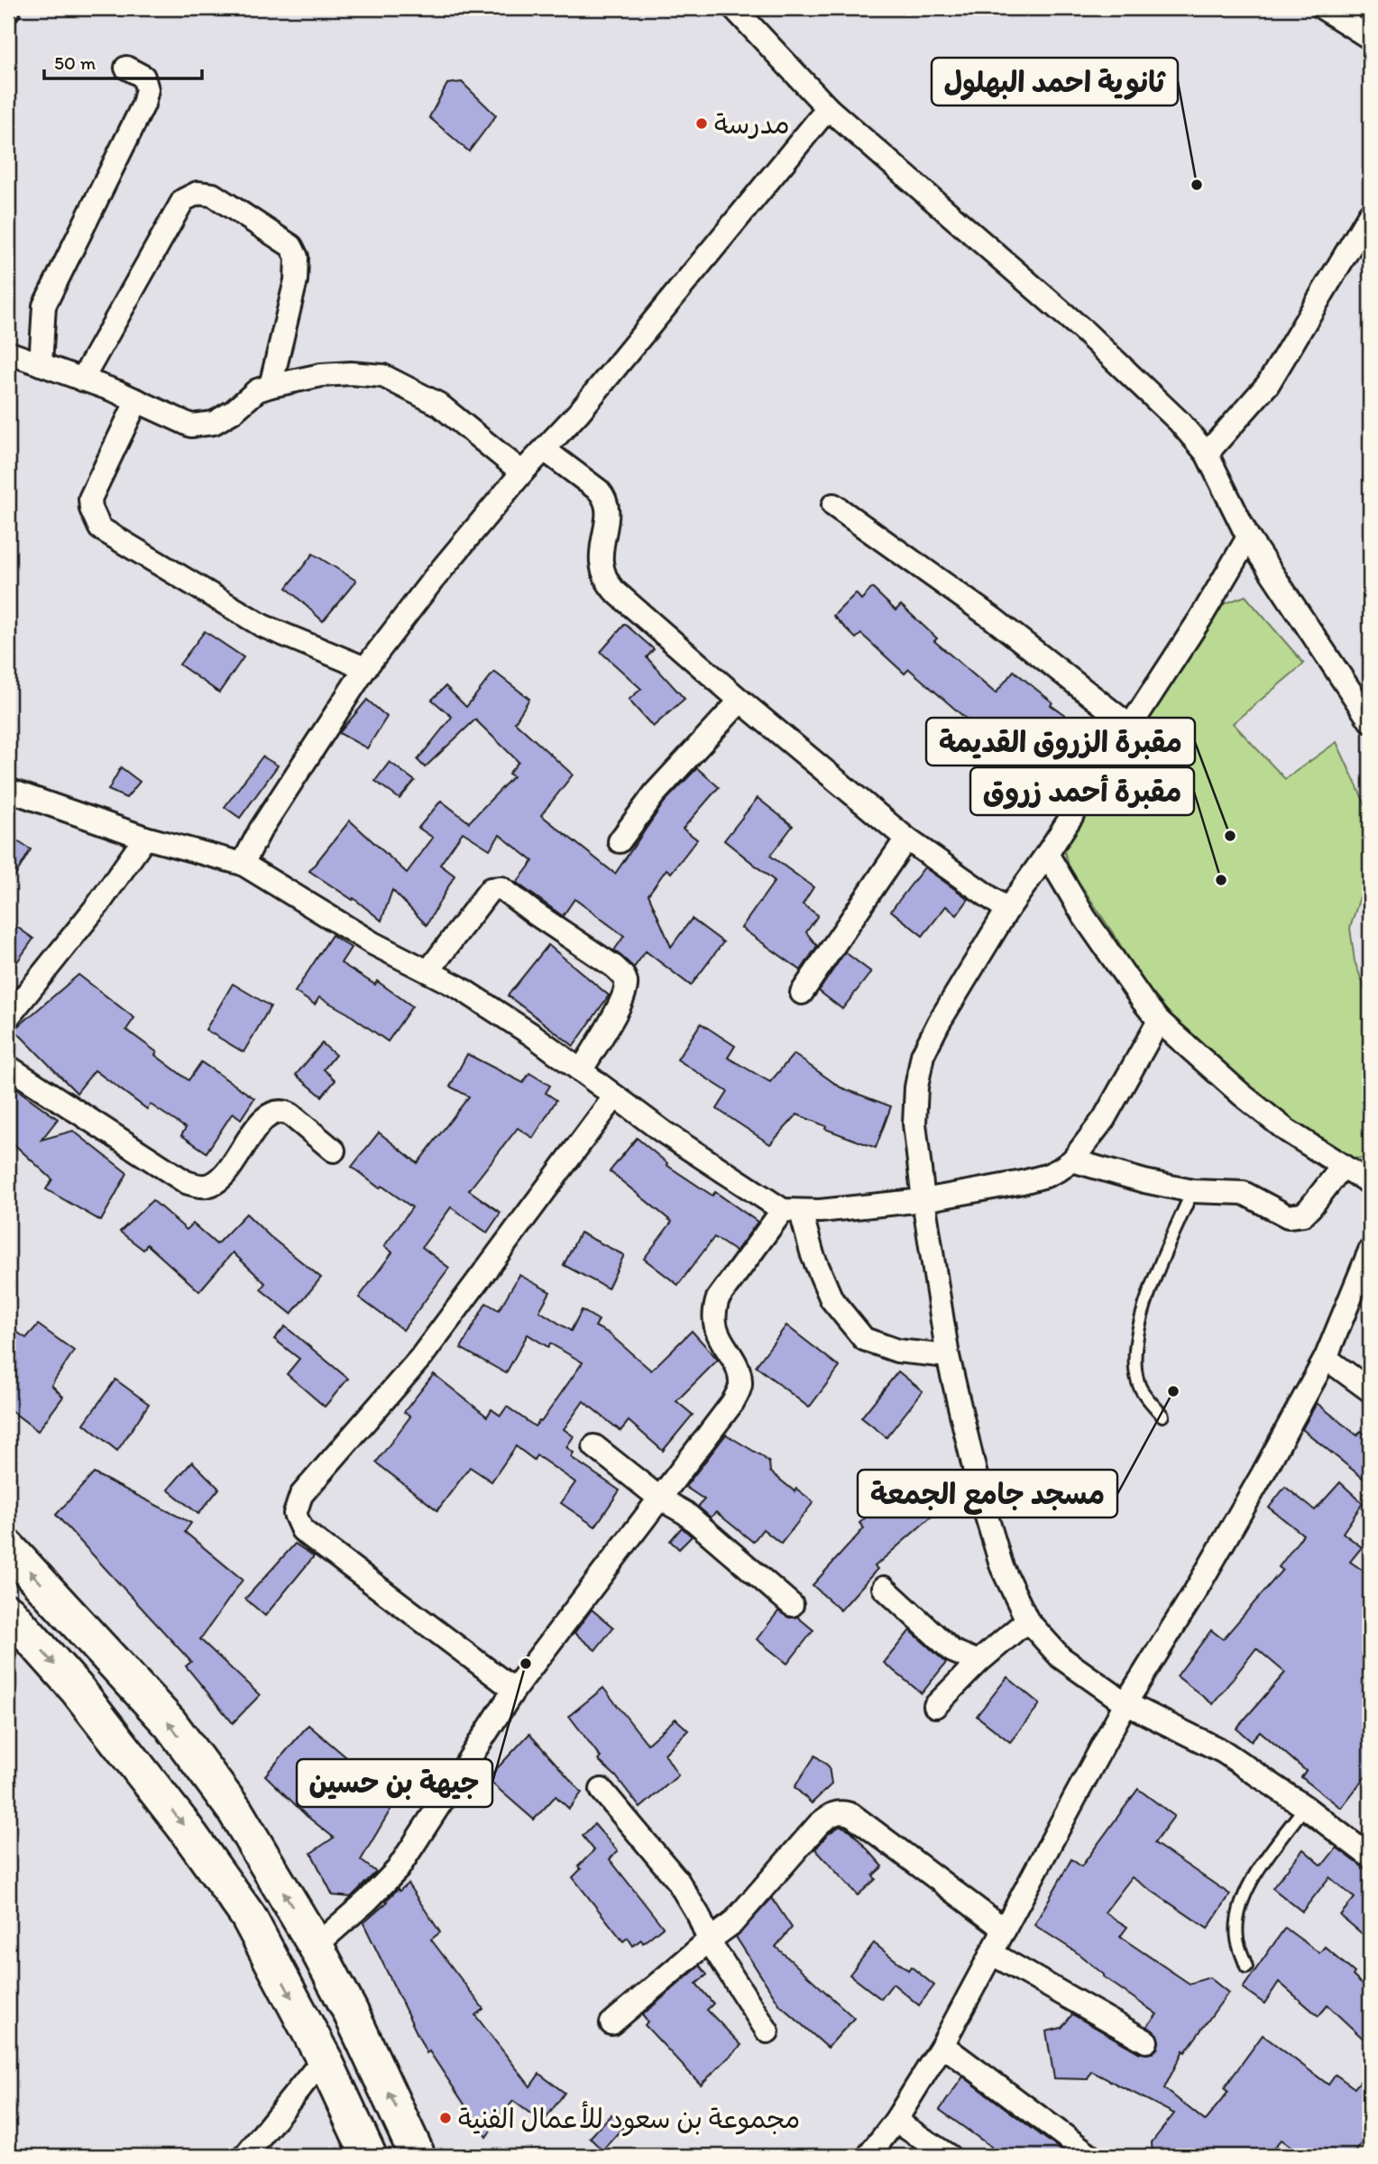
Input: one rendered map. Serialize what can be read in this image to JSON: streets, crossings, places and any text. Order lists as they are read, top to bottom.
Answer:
{
  "places": [
    "مدرسة",
    "ثانوية احمد البهلول",
    "مقبرة الزروق القديمة",
    "مقبرة أحمد زروق",
    "مسجد جامع الجمعة",
    "جيهة بن حسين",
    "مجموعة بن سعود للأعمال الفنية"
  ],
  "scale_bar": "50 m"
}
